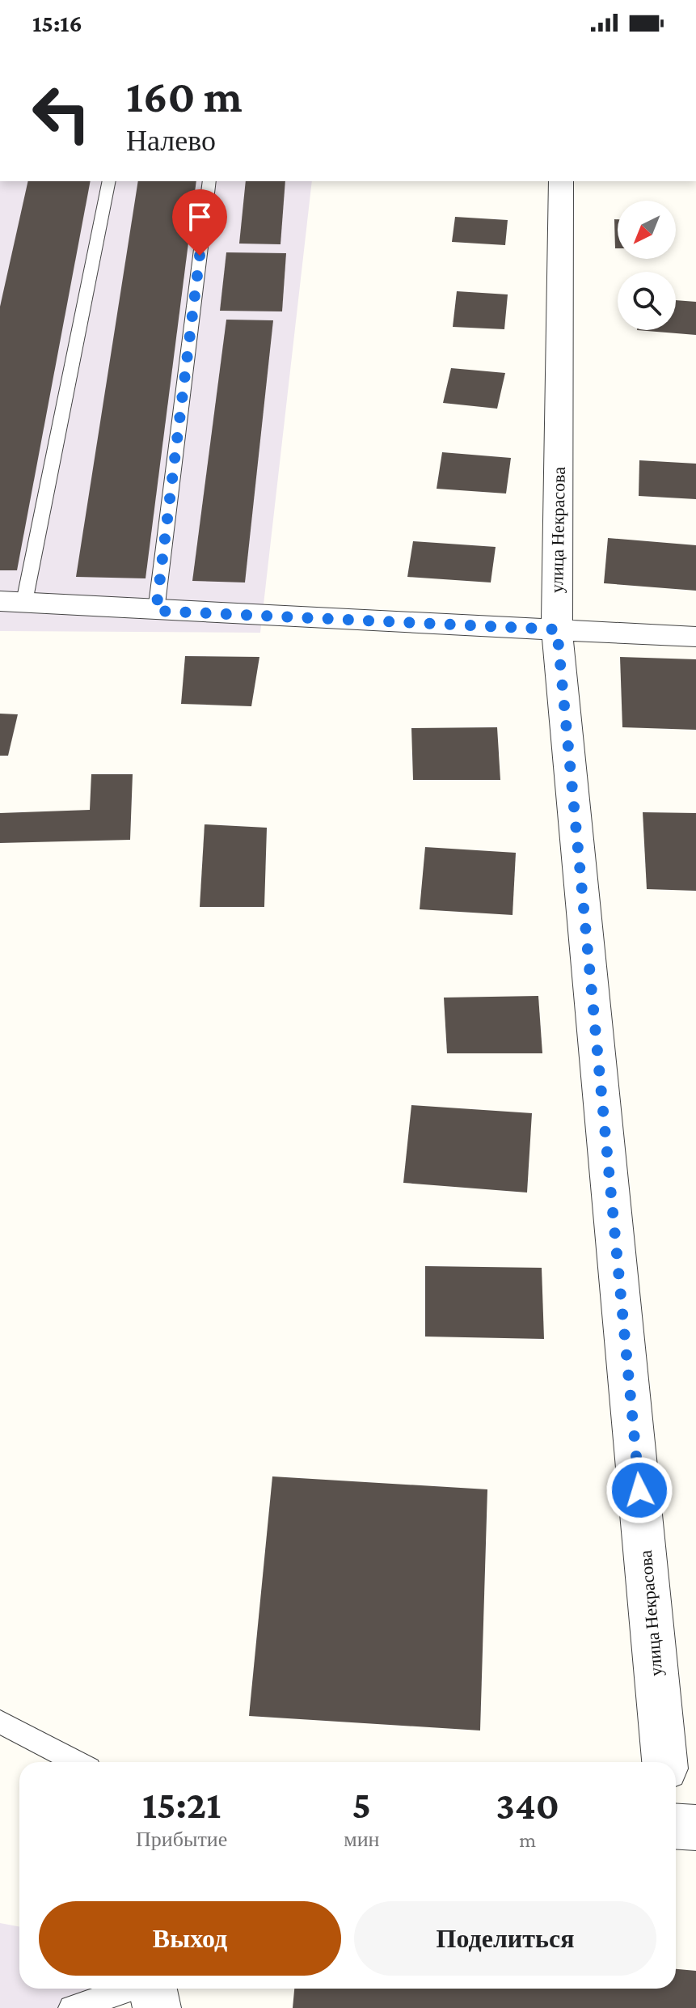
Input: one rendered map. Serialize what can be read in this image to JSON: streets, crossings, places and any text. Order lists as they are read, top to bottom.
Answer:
{
  "streets": {
    "street": ["улица Некрасова"]
  },
  "north": "bottom left",
  "page": {
    "status": "15:16",
    "turn": ["160 m", "Налево"],
    "eta": [
      "15:21",
      "Прибытие",
      "5",
      "мин",
      "340",
      "m"
    ],
    "buttons": ["Выход", "Поделиться"]
  }
}
